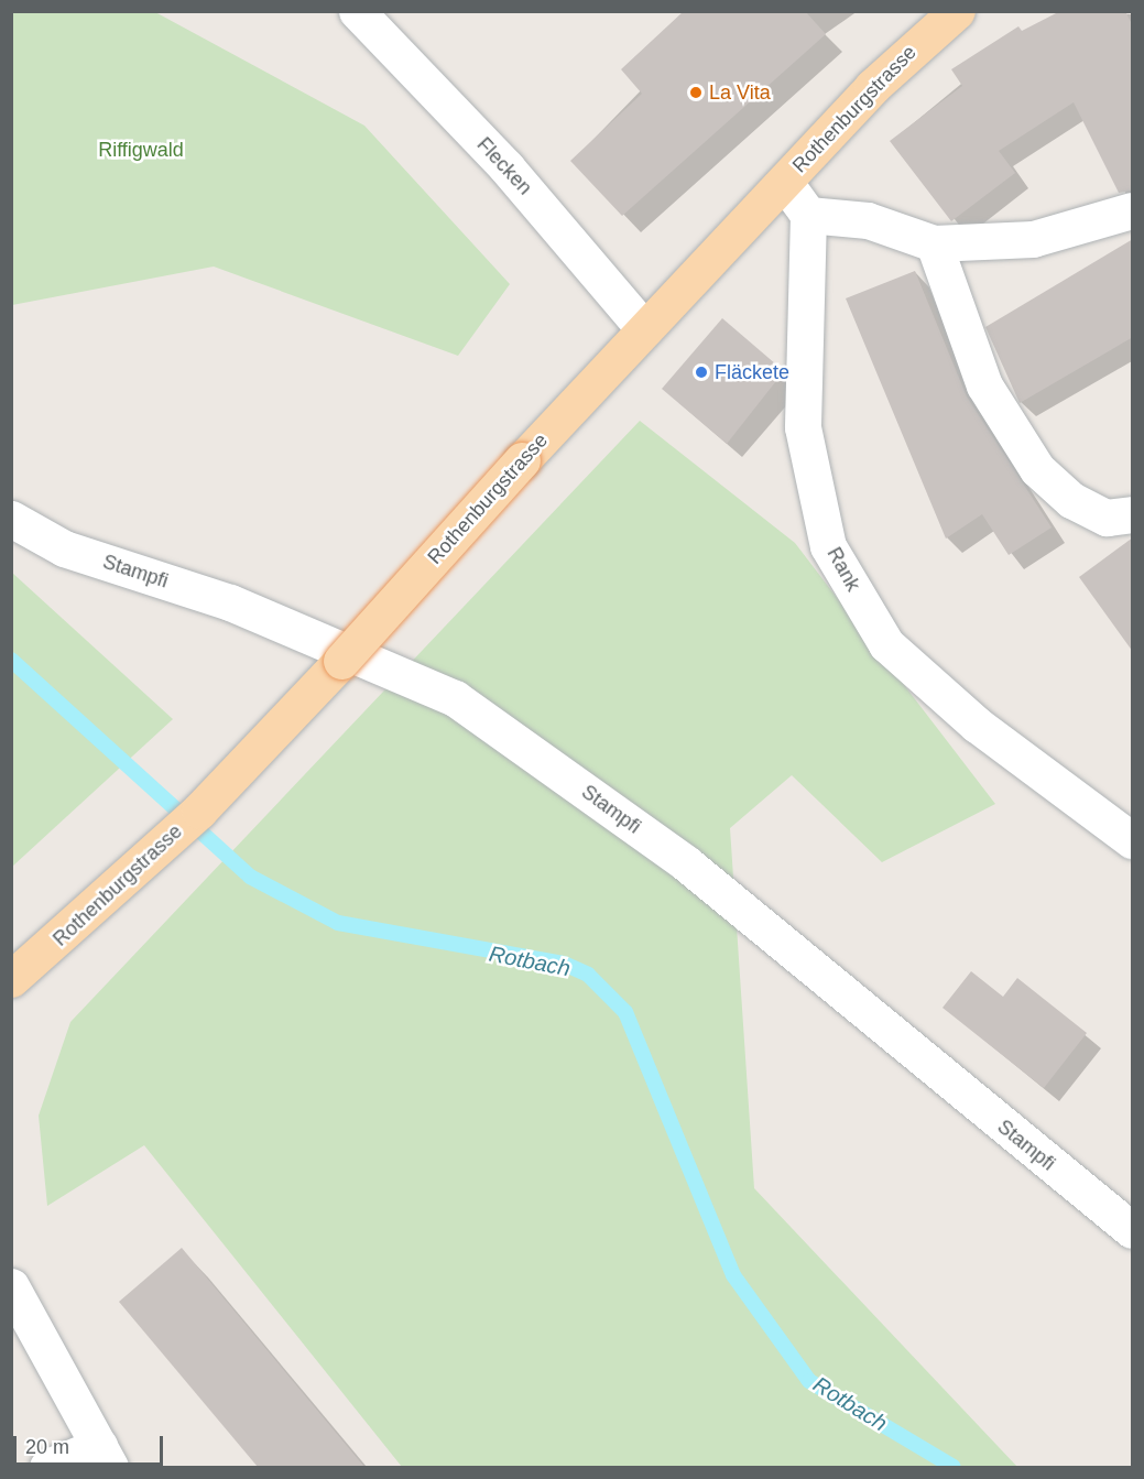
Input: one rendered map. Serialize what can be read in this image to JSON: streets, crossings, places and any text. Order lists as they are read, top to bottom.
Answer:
{
  "streets": {
    "main road": ["Rothenburgstrasse"],
    "street": ["Flecken", "Rank", "Stampfi"]
  },
  "crossings": [
    ["Rothenburgstrasse", "Flecken"]
  ],
  "water": ["Rotbach"],
  "parks": ["Riffigwald"],
  "places": ["La Vita", "Fläckete"],
  "scale_bar": "20 m"
}
